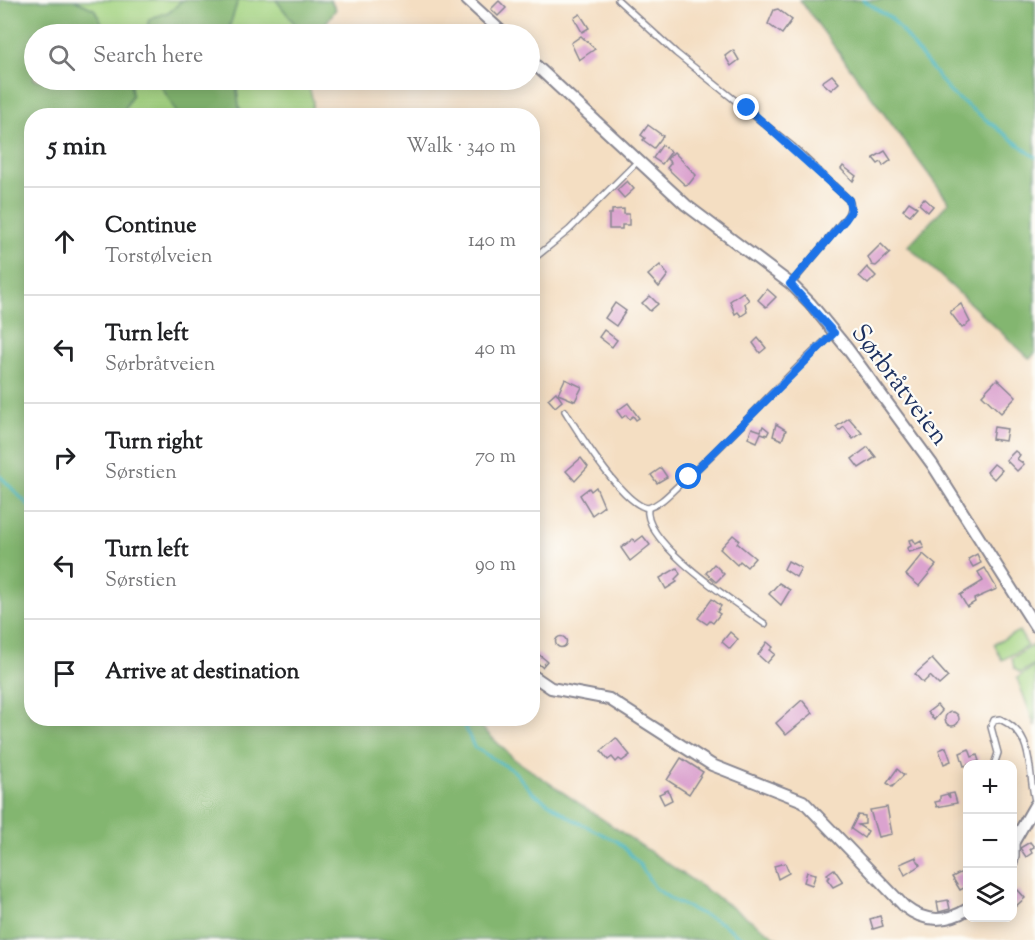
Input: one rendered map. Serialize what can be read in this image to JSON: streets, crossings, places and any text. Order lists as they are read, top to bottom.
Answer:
{
  "streets": {
    "street": ["Sørbråtveien"]
  },
  "page": {
    "search": "Search here",
    "heading": ["5 min", "Walk · 340 m"],
    "list": [
      ["Continue", "Torstølveien", "140 m"],
      ["Turn left", "Sørbråtveien", "40 m"],
      ["Turn right", "Sørstien", "70 m"],
      ["Turn left", "Sørstien", "90 m"],
      "Arrive at destination"
    ],
    "map_buttons": ["+", "−"]
  }
}
